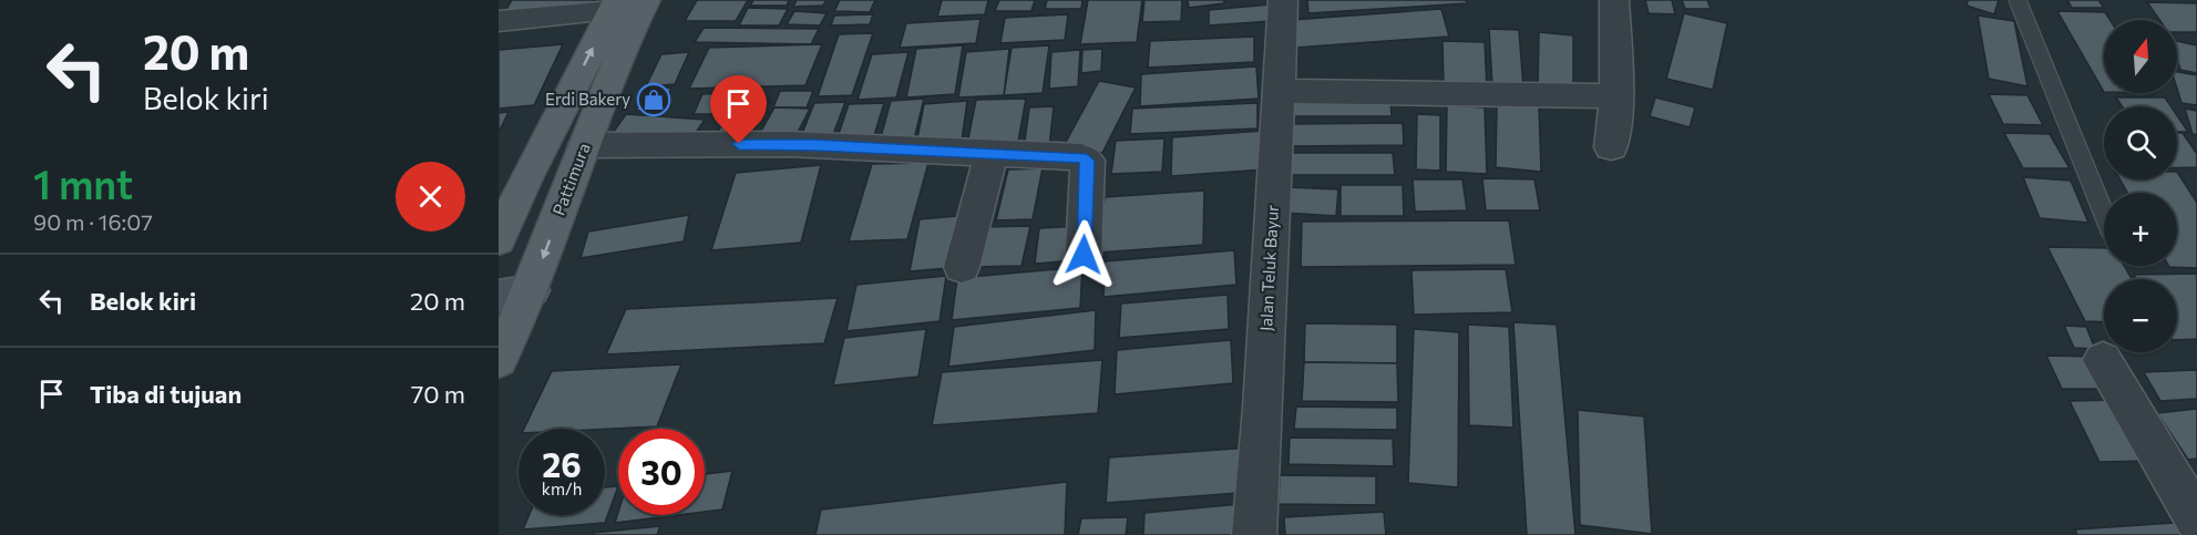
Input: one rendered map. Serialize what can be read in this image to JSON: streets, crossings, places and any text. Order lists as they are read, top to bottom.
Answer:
{
  "streets": {
    "main road": ["Pattimura"],
    "street": ["Jalan Teluk Bayur"]
  },
  "places": {
    "shop": ["Erdi Bakery"]
  },
  "north": "top",
  "page": {
    "turn": ["20 m", "Belok kiri"],
    "map_buttons": ["+", "−"],
    "heading": ["1 mnt", "90 m · 16:07"],
    "list": [
      {
        "name": "Belok kiri",
        "value": "20 m"
      },
      {
        "name": "Tiba di tujuan",
        "value": "70 m"
      }
    ],
    "speed": "26 km/h",
    "limit": "30"
  }
}
